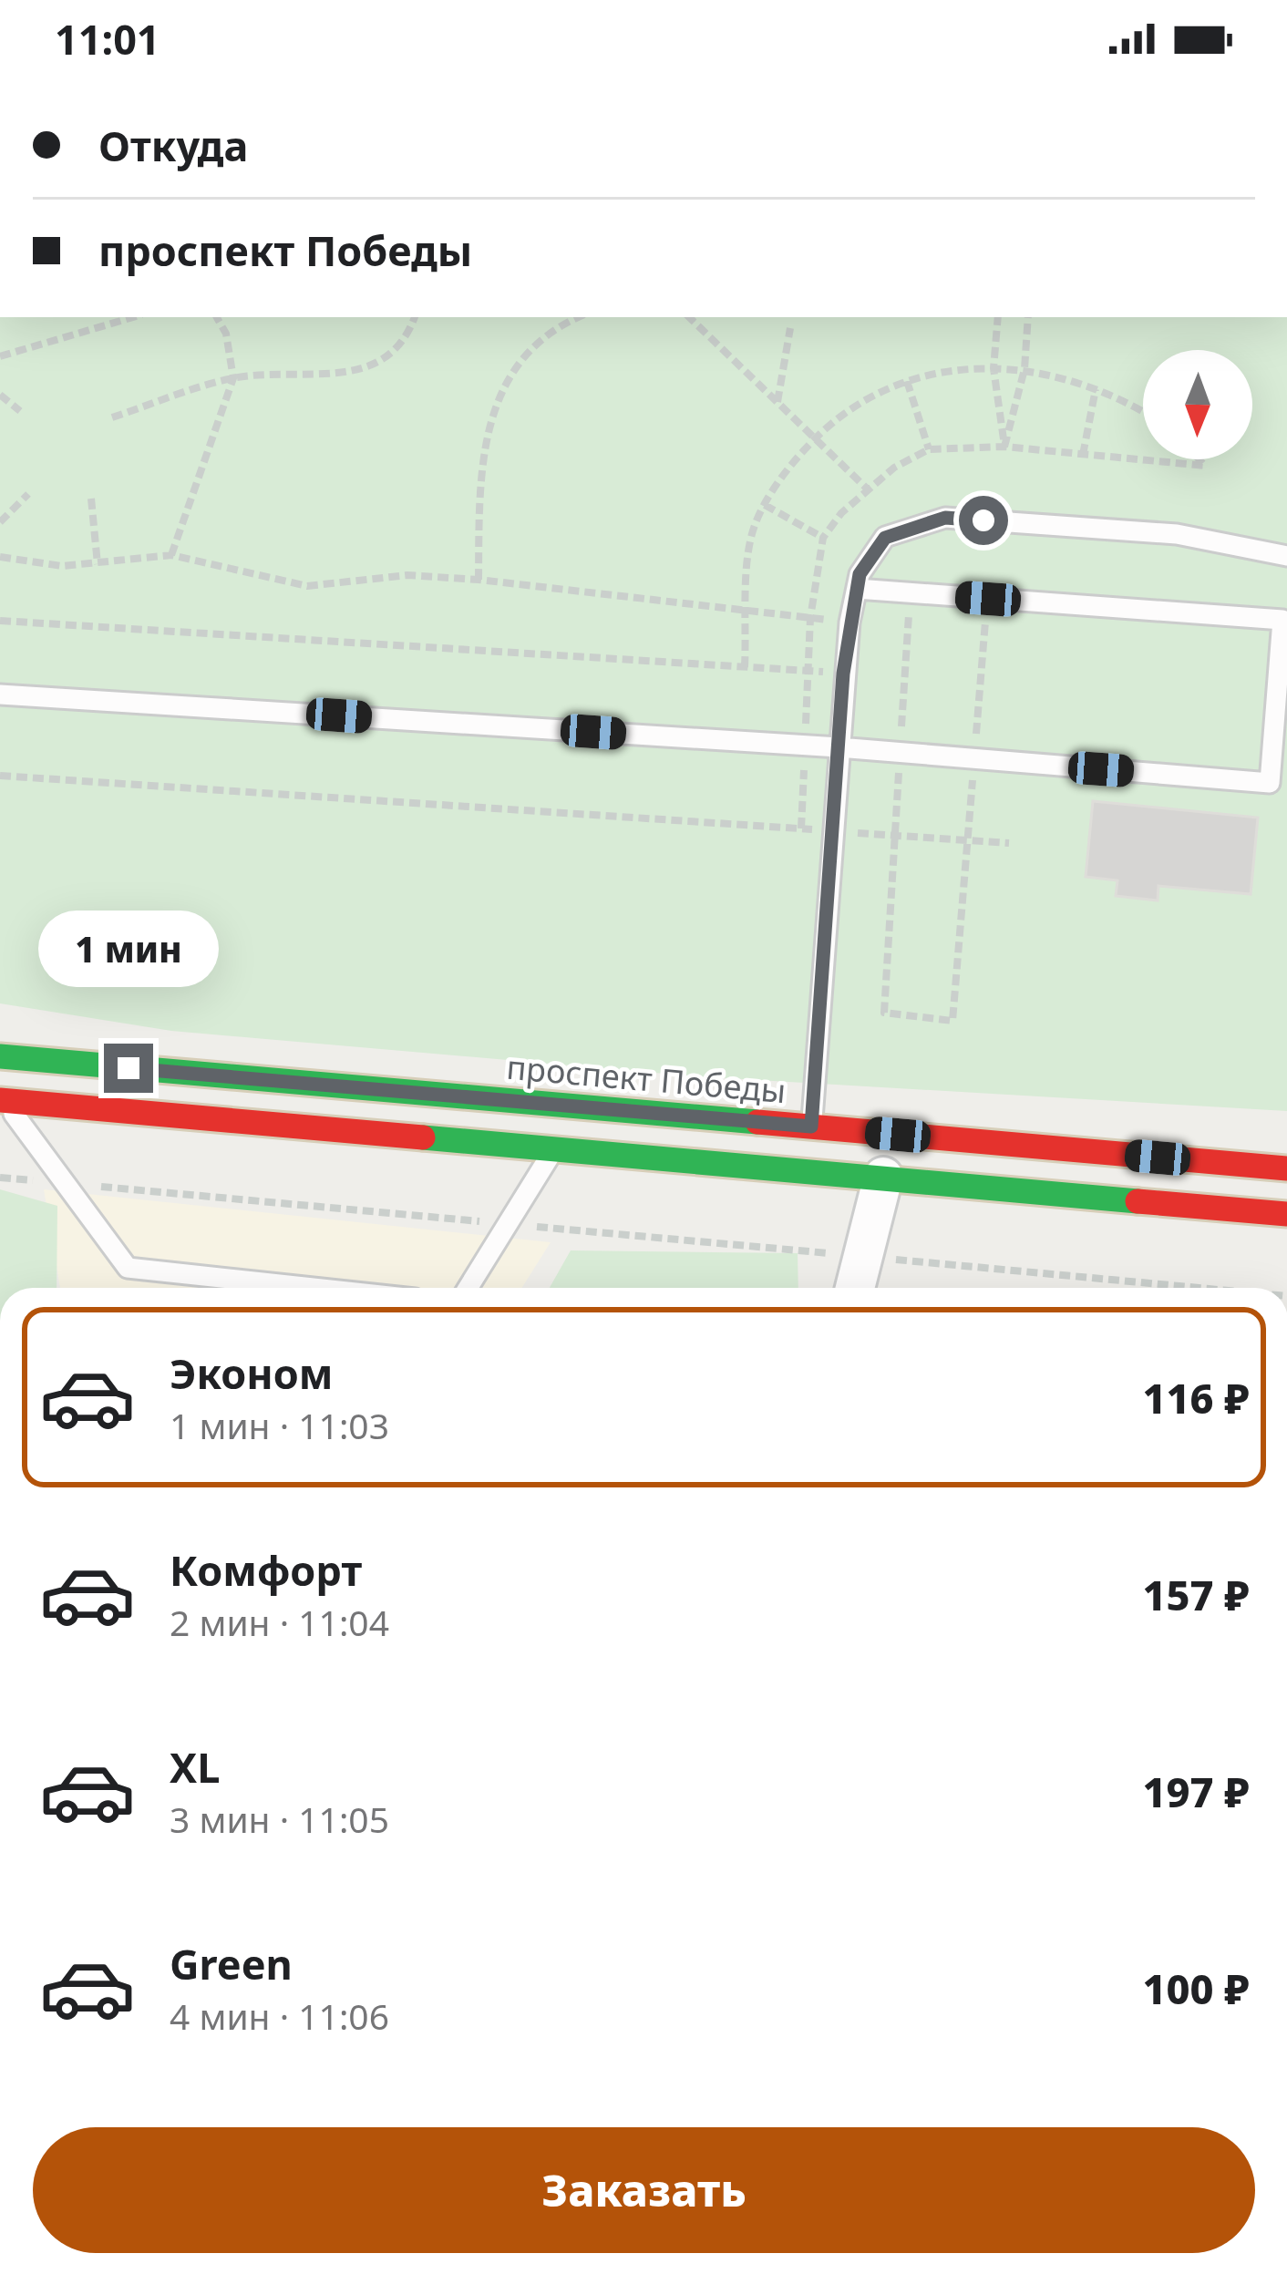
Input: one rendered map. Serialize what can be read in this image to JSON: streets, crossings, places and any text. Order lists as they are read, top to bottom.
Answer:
{
  "streets": {
    "main road": ["проспект Победы"]
  },
  "north": "bottom",
  "page": {
    "status": "11:01",
    "banner": ["Откуда", "проспект Победы"],
    "bubble": "1 мин",
    "list": [
      {
        "name": "Эконом",
        "note": "1 мин · 11:03",
        "value": "116 ₽"
      },
      {
        "name": "Комфорт",
        "note": "2 мин · 11:04",
        "value": "157 ₽"
      },
      {
        "name": "XL",
        "note": "3 мин · 11:05",
        "value": "197 ₽"
      },
      {
        "name": "Green",
        "note": "4 мин · 11:06",
        "value": "100 ₽"
      }
    ],
    "buttons": "Заказать"
  }
}
